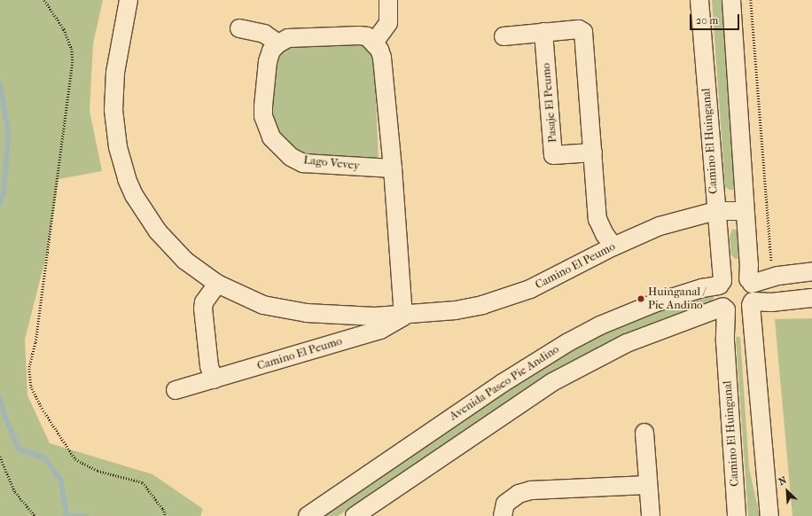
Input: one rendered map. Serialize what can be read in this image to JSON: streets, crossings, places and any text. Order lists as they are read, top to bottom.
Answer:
{
  "streets": {
    "street": [
      "Pasaje El Peumo",
      "Camino El Huinganal",
      "Lago Vevey",
      "Camino El Peumo",
      "Avenida Paseo Pie Andino"
    ]
  },
  "crossings": [
    ["Camino El Huinganal", "Camino El Peumo"],
    ["Camino El Huinganal", "Avenida Paseo Pie Andino"]
  ],
  "places": ["Huinganal / Pie Andino"],
  "scale_bar": "20 m",
  "north": "top left"
}
